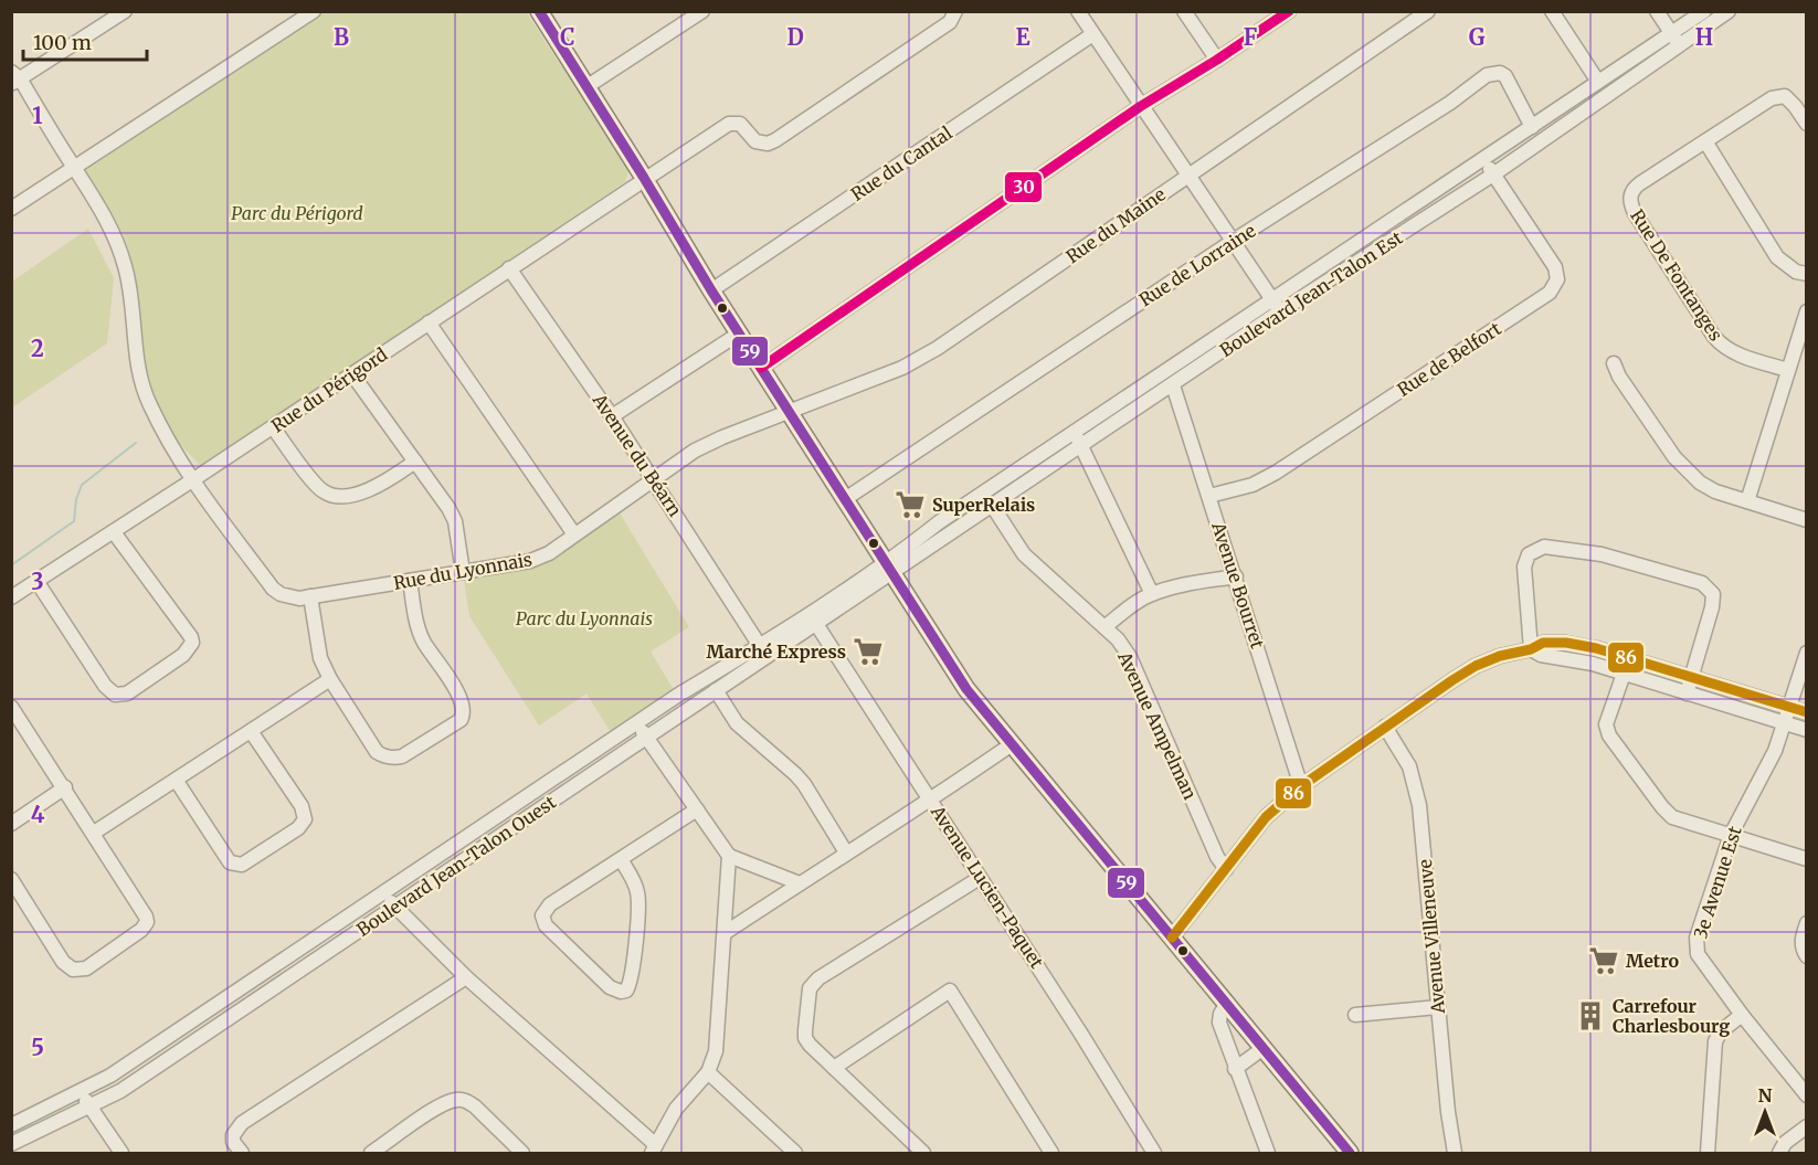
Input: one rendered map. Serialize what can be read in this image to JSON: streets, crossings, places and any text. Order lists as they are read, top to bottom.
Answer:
{
  "streets": {
    "street": [
      "Rue du Cantal",
      "Rue du Maine",
      "Rue de Lorraine",
      "Rue De Fontanges",
      "Boulevard Jean-Talon Est",
      "Rue de Belfort",
      "Rue du Périgord",
      "Avenue du Béarn",
      "Rue du Lyonnais",
      "Avenue Bourret",
      "Avenue Ampelman",
      "Boulevard Jean-Talon Ouest",
      "3e Avenue Est",
      "Avenue Lucien-Paquet",
      "Avenue Villeneuve"
    ]
  },
  "crossings": [
    ["Rue du Maine", "Rue du Lyonnais"],
    ["Rue de Lorraine", "Boulevard Jean-Talon Est"],
    ["Boulevard Jean-Talon Est", "Rue de Belfort"],
    ["Boulevard Jean-Talon Est", "Avenue Bourret"],
    ["Boulevard Jean-Talon Est", "Avenue Ampelman"],
    ["Boulevard Jean-Talon Est", "Boulevard Jean-Talon Ouest"],
    ["Rue de Belfort", "Avenue Bourret"],
    ["Rue du Périgord", "Avenue du Béarn"],
    ["Rue du Périgord", "Rue du Lyonnais"],
    ["Avenue du Béarn", "Rue du Lyonnais"],
    ["Avenue du Béarn", "Boulevard Jean-Talon Ouest"],
    ["Boulevard Jean-Talon Ouest", "Avenue Lucien-Paquet"]
  ],
  "parks": ["Parc du Périgord", "Parc du Lyonnais"],
  "places": {
    "supermarket": ["SuperRelais", "Marché Express", "Metro"],
    "building": ["Carrefour Charlesbourg"]
  },
  "lines": ["transit line 59", "transit line 30", "transit line 86"],
  "scale_bar": "100 m",
  "north": "top",
  "grid": {
    "columns": [
      "B",
      "C",
      "D",
      "E",
      "F",
      "G",
      "H"
    ],
    "rows": [
      "1",
      "2",
      "3",
      "4",
      "5"
    ]
  }
}
